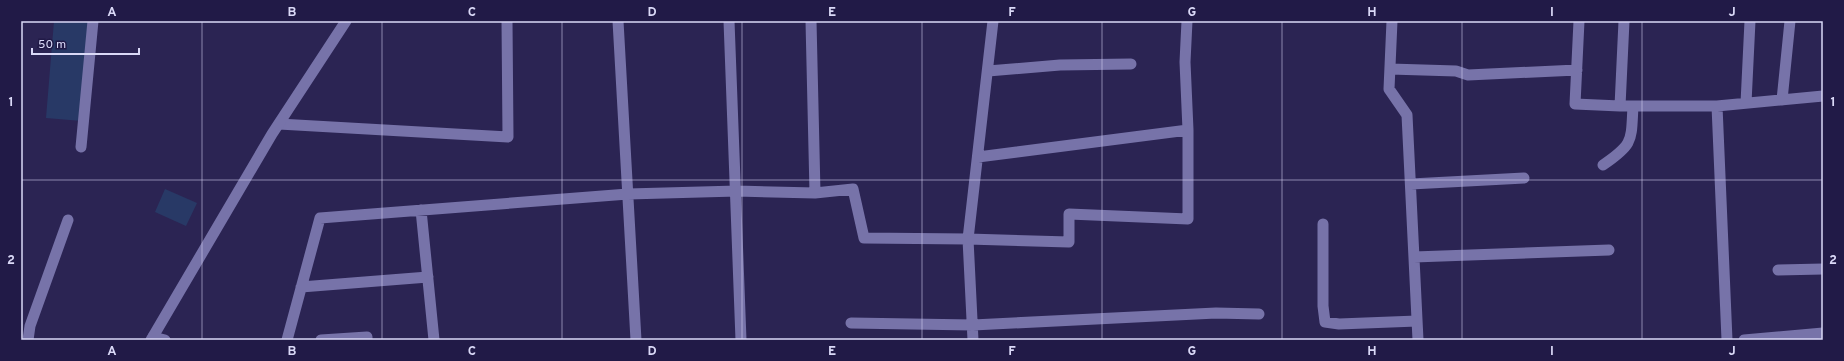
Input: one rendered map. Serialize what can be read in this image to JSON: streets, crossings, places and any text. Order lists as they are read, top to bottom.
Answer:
{
  "scale_bar": "50 m",
  "grid": {
    "columns": [
      "A",
      "B",
      "C",
      "D",
      "E",
      "F",
      "G",
      "H",
      "I",
      "J"
    ],
    "rows": ["1", "2"]
  }
}
